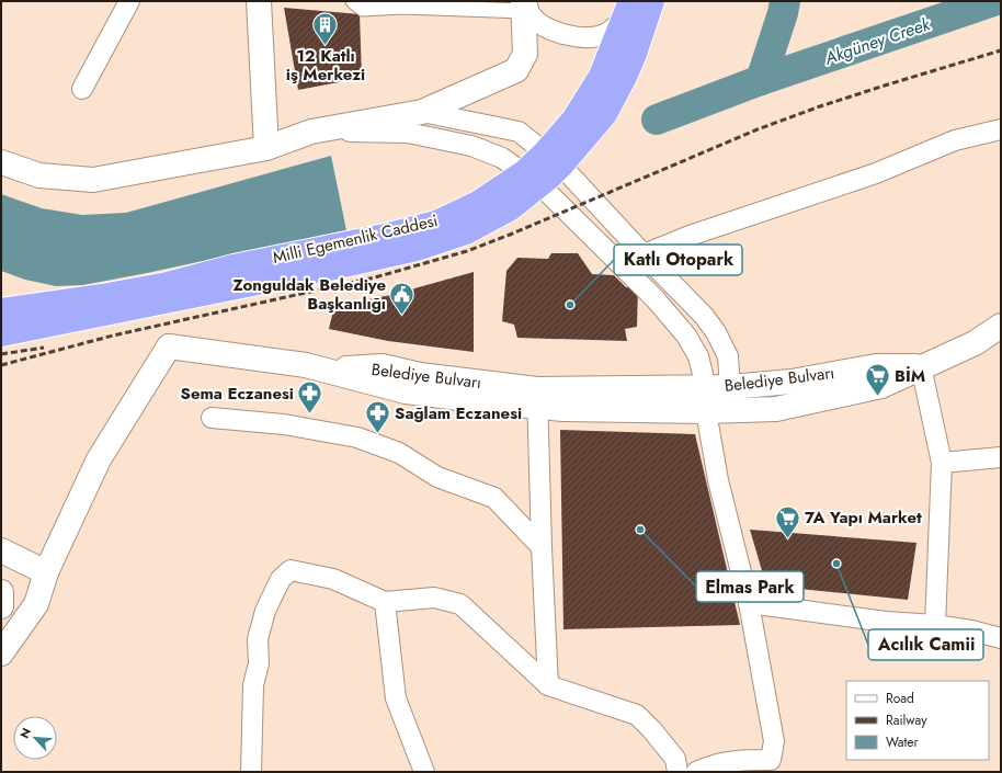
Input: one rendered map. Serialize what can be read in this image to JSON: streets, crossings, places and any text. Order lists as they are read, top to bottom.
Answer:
{
  "streets": {
    "highway": ["Milli Egemenlik Caddesi"],
    "street": ["Belediye Bulvarı"]
  },
  "water": ["Akgüney Creek"],
  "places": {
    "building": ["12 Katlı iş Merkezi"],
    "other": ["Katlı Otopark", "Elmas Park", "Acılık Camii"],
    "public building": ["Zonguldak Belediye Başkanlığı"],
    "supermarket": ["BİM", "7A Yapı Market"],
    "pharmacy": ["Sema Eczanesi", "Sağlam Eczanesi"]
  },
  "legend": ["Road", "Railway", "Water"],
  "north": "top left"
}
